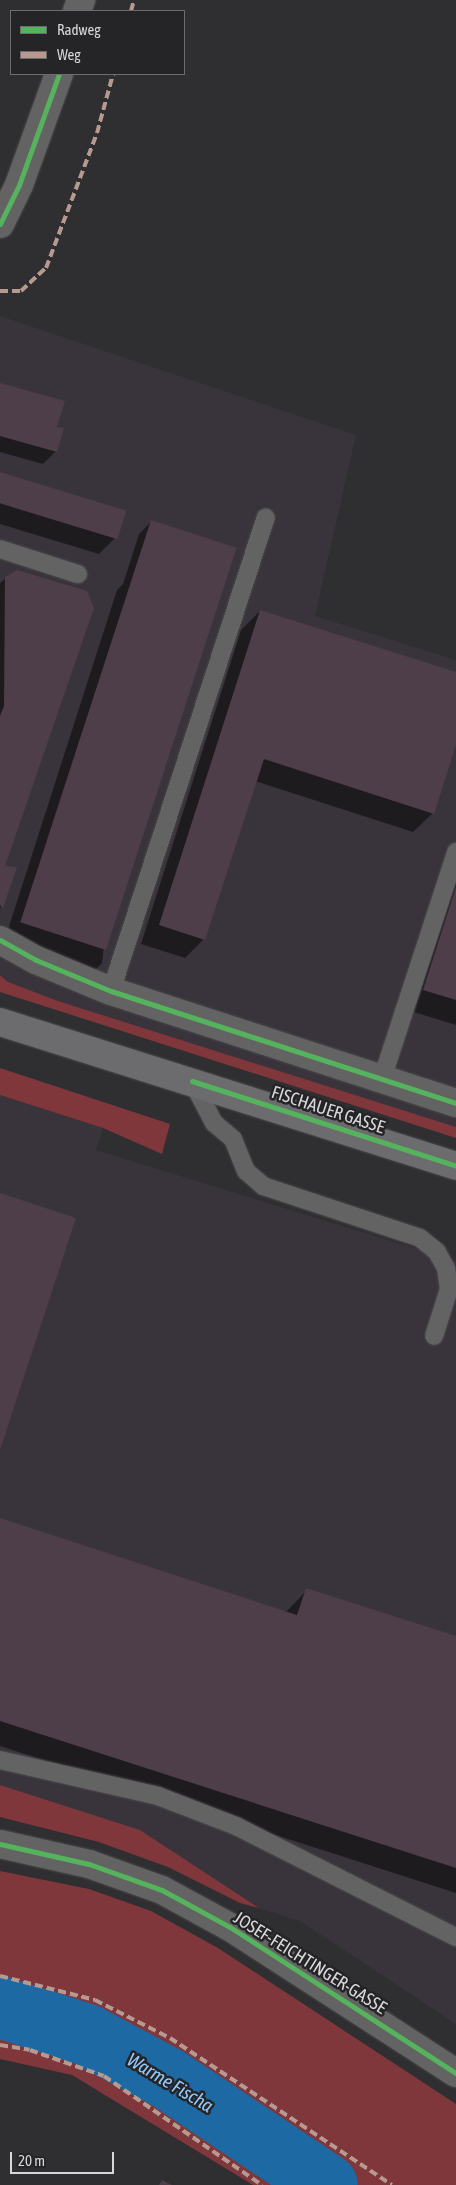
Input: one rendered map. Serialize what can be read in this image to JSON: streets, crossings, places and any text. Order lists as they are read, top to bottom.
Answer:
{
  "streets": {
    "main road": ["FISCHAUER GASSE"],
    "street": ["JOSEF-FEICHTINGER-GASSE"]
  },
  "water": ["Warme Fischa"],
  "legend": ["Radweg", "Weg"],
  "scale_bar": "20 m"
}
